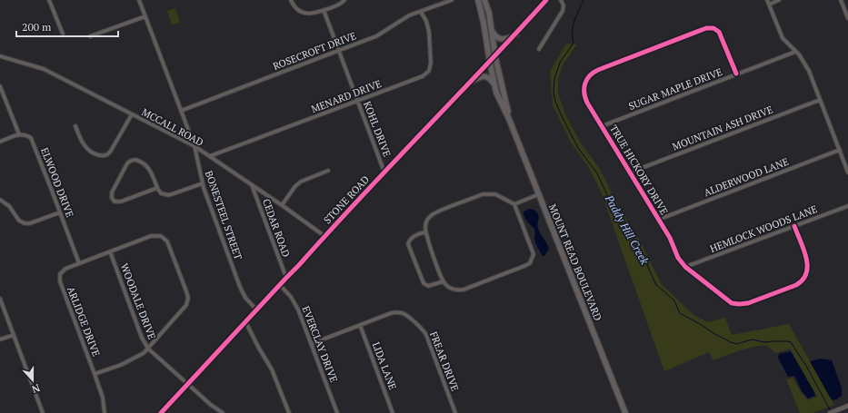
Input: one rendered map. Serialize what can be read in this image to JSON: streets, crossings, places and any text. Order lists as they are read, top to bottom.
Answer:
{
  "streets": {
    "main road": ["MOUNT READ BOULEVARD"],
    "street": [
      "ROSECROFT DRIVE",
      "SUGAR MAPLE DRIVE",
      "MENARD DRIVE",
      "MCCALL ROAD",
      "MOUNTAIN ASH DRIVE",
      "KOHL DRIVE",
      "TRUE HICKORY DRIVE",
      "ALDERWOOD LANE",
      "ELWOOD DRIVE",
      "STONE ROAD",
      "BONESTEEL STREET",
      "CEDAR ROAD",
      "HEMLOCK WOODS LANE",
      "WOODALE DRIVE",
      "ARLIDGE DRIVE",
      "EVERCLAY DRIVE",
      "FREAR DRIVE",
      "LIDA LANE"
    ]
  },
  "crossings": [
    ["ROSECROFT DRIVE", "MENARD DRIVE"],
    ["ROSECROFT DRIVE", "KOHL DRIVE"],
    ["ROSECROFT DRIVE", "BONESTEEL STREET"],
    ["SUGAR MAPLE DRIVE", "TRUE HICKORY DRIVE"],
    ["MENARD DRIVE", "MCCALL ROAD"],
    ["MENARD DRIVE", "KOHL DRIVE"],
    ["MCCALL ROAD", "STONE ROAD"],
    ["MCCALL ROAD", "BONESTEEL STREET"],
    ["MCCALL ROAD", "CEDAR ROAD"],
    ["MOUNTAIN ASH DRIVE", "TRUE HICKORY DRIVE"],
    ["KOHL DRIVE", "STONE ROAD"],
    ["TRUE HICKORY DRIVE", "ALDERWOOD LANE"],
    ["TRUE HICKORY DRIVE", "HEMLOCK WOODS LANE"],
    ["ELWOOD DRIVE", "ARLIDGE DRIVE"],
    ["STONE ROAD", "BONESTEEL STREET"],
    ["STONE ROAD", "CEDAR ROAD"],
    ["STONE ROAD", "MOUNT READ BOULEVARD"],
    ["STONE ROAD", "WOODALE DRIVE"],
    ["STONE ROAD", "EVERCLAY DRIVE"],
    ["WOODALE DRIVE", "ARLIDGE DRIVE"],
    ["EVERCLAY DRIVE", "FREAR DRIVE"],
    ["FREAR DRIVE", "LIDA LANE"]
  ],
  "water": ["Paddy Hill Creek"],
  "scale_bar": "200 m",
  "north": "bottom"
}
